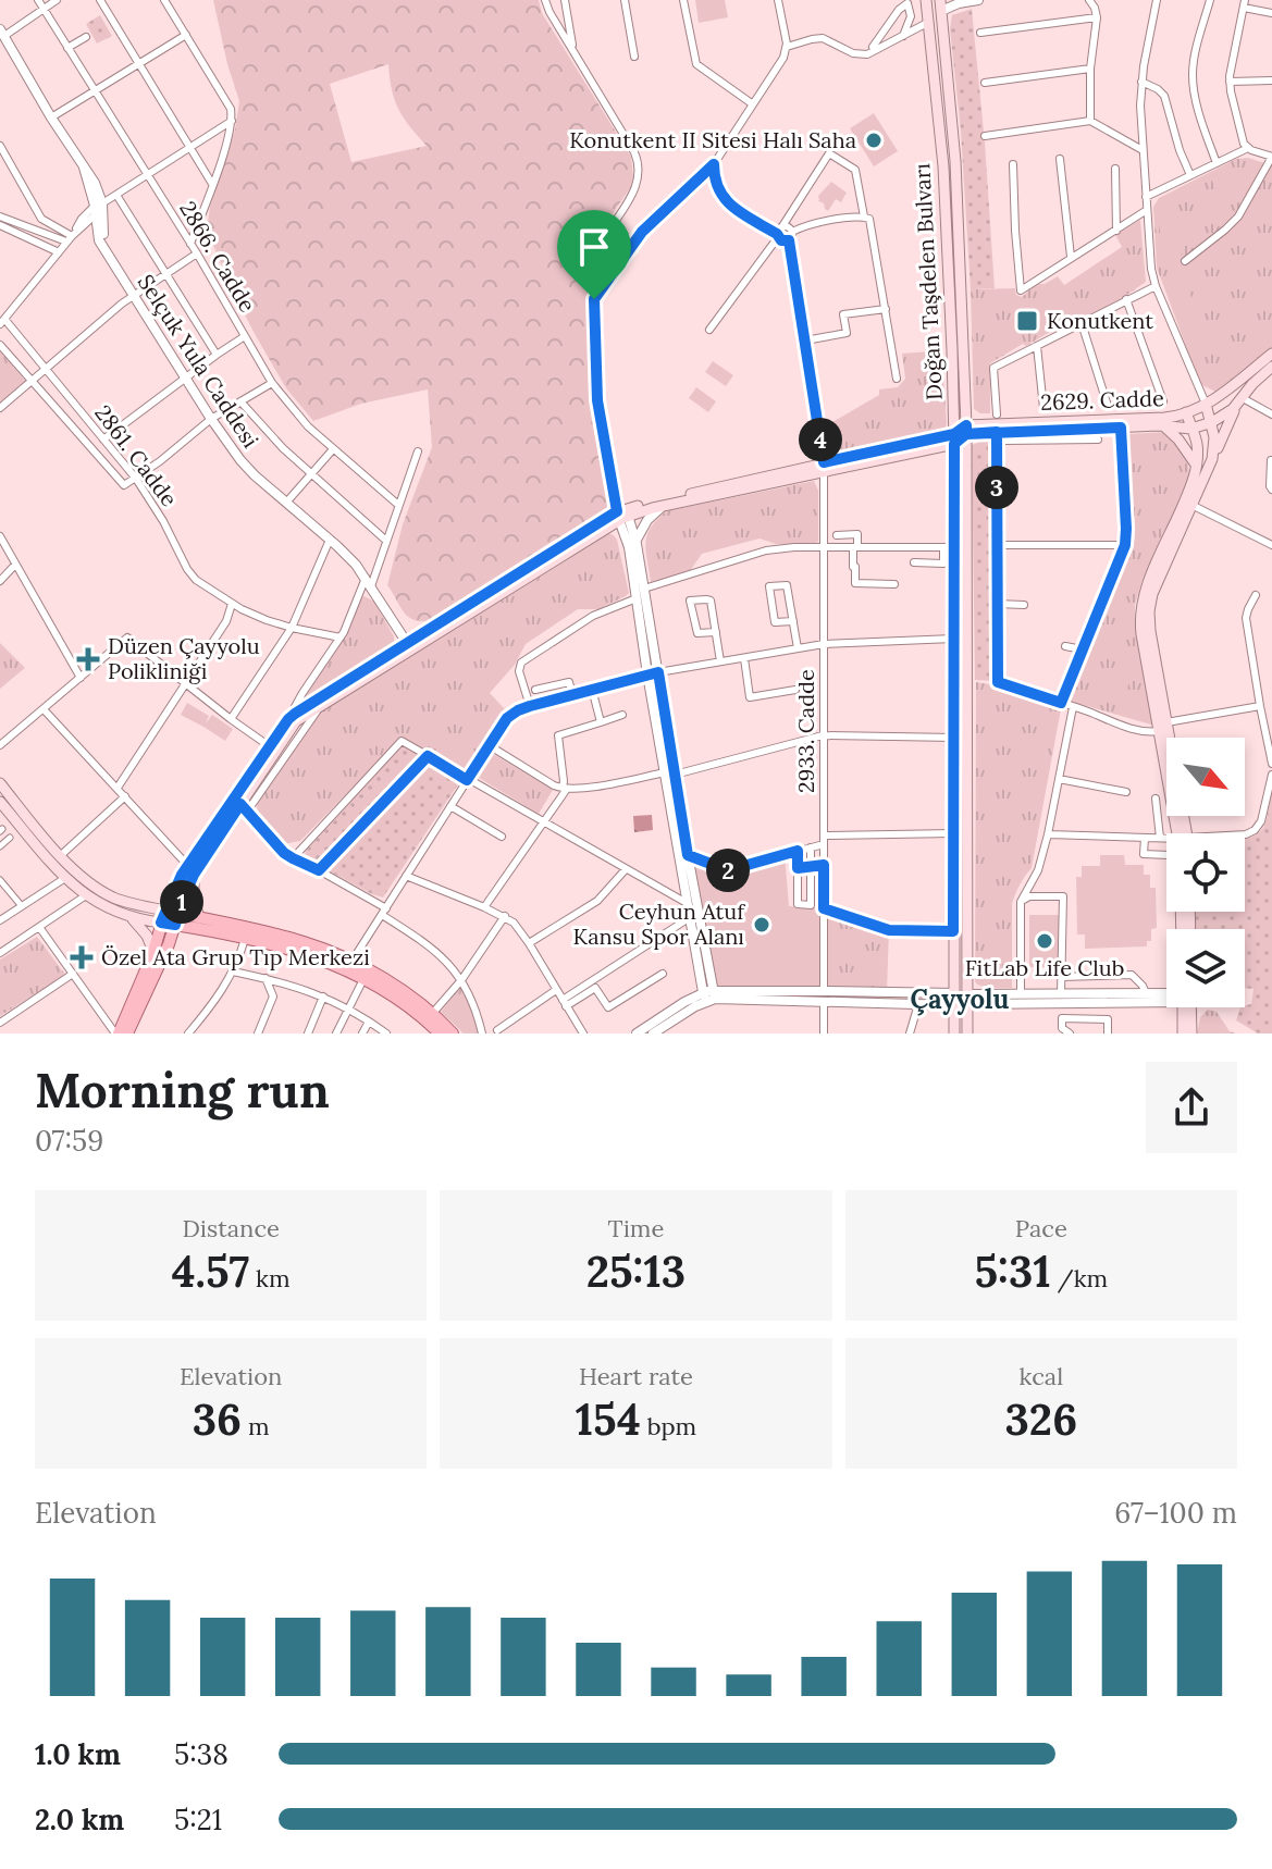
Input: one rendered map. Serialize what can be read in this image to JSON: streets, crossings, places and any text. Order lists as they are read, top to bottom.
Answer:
{
  "streets": {
    "main road": ["Doğan Taşdelen Bulvarı", "2629. Cadde"],
    "street": [
      "2866. Cadde",
      "Selçuk Yula Caddesi",
      "2861. Cadde",
      "2933. Cadde"
    ]
  },
  "crossings": [
    ["Doğan Taşdelen Bulvarı", "2629. Cadde"]
  ],
  "districts": ["Çayyolu"],
  "places": {
    "other": ["Konutkent II Sitesi Halı Saha", "Ceyhun Atuf Kansu Spor Alanı", "FitLab Life Club"],
    "transit": ["Konutkent"],
    "health": ["Düzen Çayyolu Polikliniği", "Özel Ata Grup Tıp Merkezi"]
  },
  "north": "bottom right",
  "page": {
    "pins": [
      "4",
      "3",
      "2",
      "1"
    ],
    "heading": ["Morning run", "07:59"],
    "stats": [
      ["Distance", "4.57 km"],
      ["Time", "25:13"],
      ["Pace", "5:31 /km"],
      ["Elevation", "36 m"],
      ["Heart rate", "154 bpm"],
      ["kcal", "326"]
    ],
    "chart": ["Elevation", "67–100 m"],
    "list": [
      {
        "name": "1.0 km",
        "note": "5:38"
      },
      {
        "name": "2.0 km",
        "note": "5:21"
      }
    ]
  }
}
